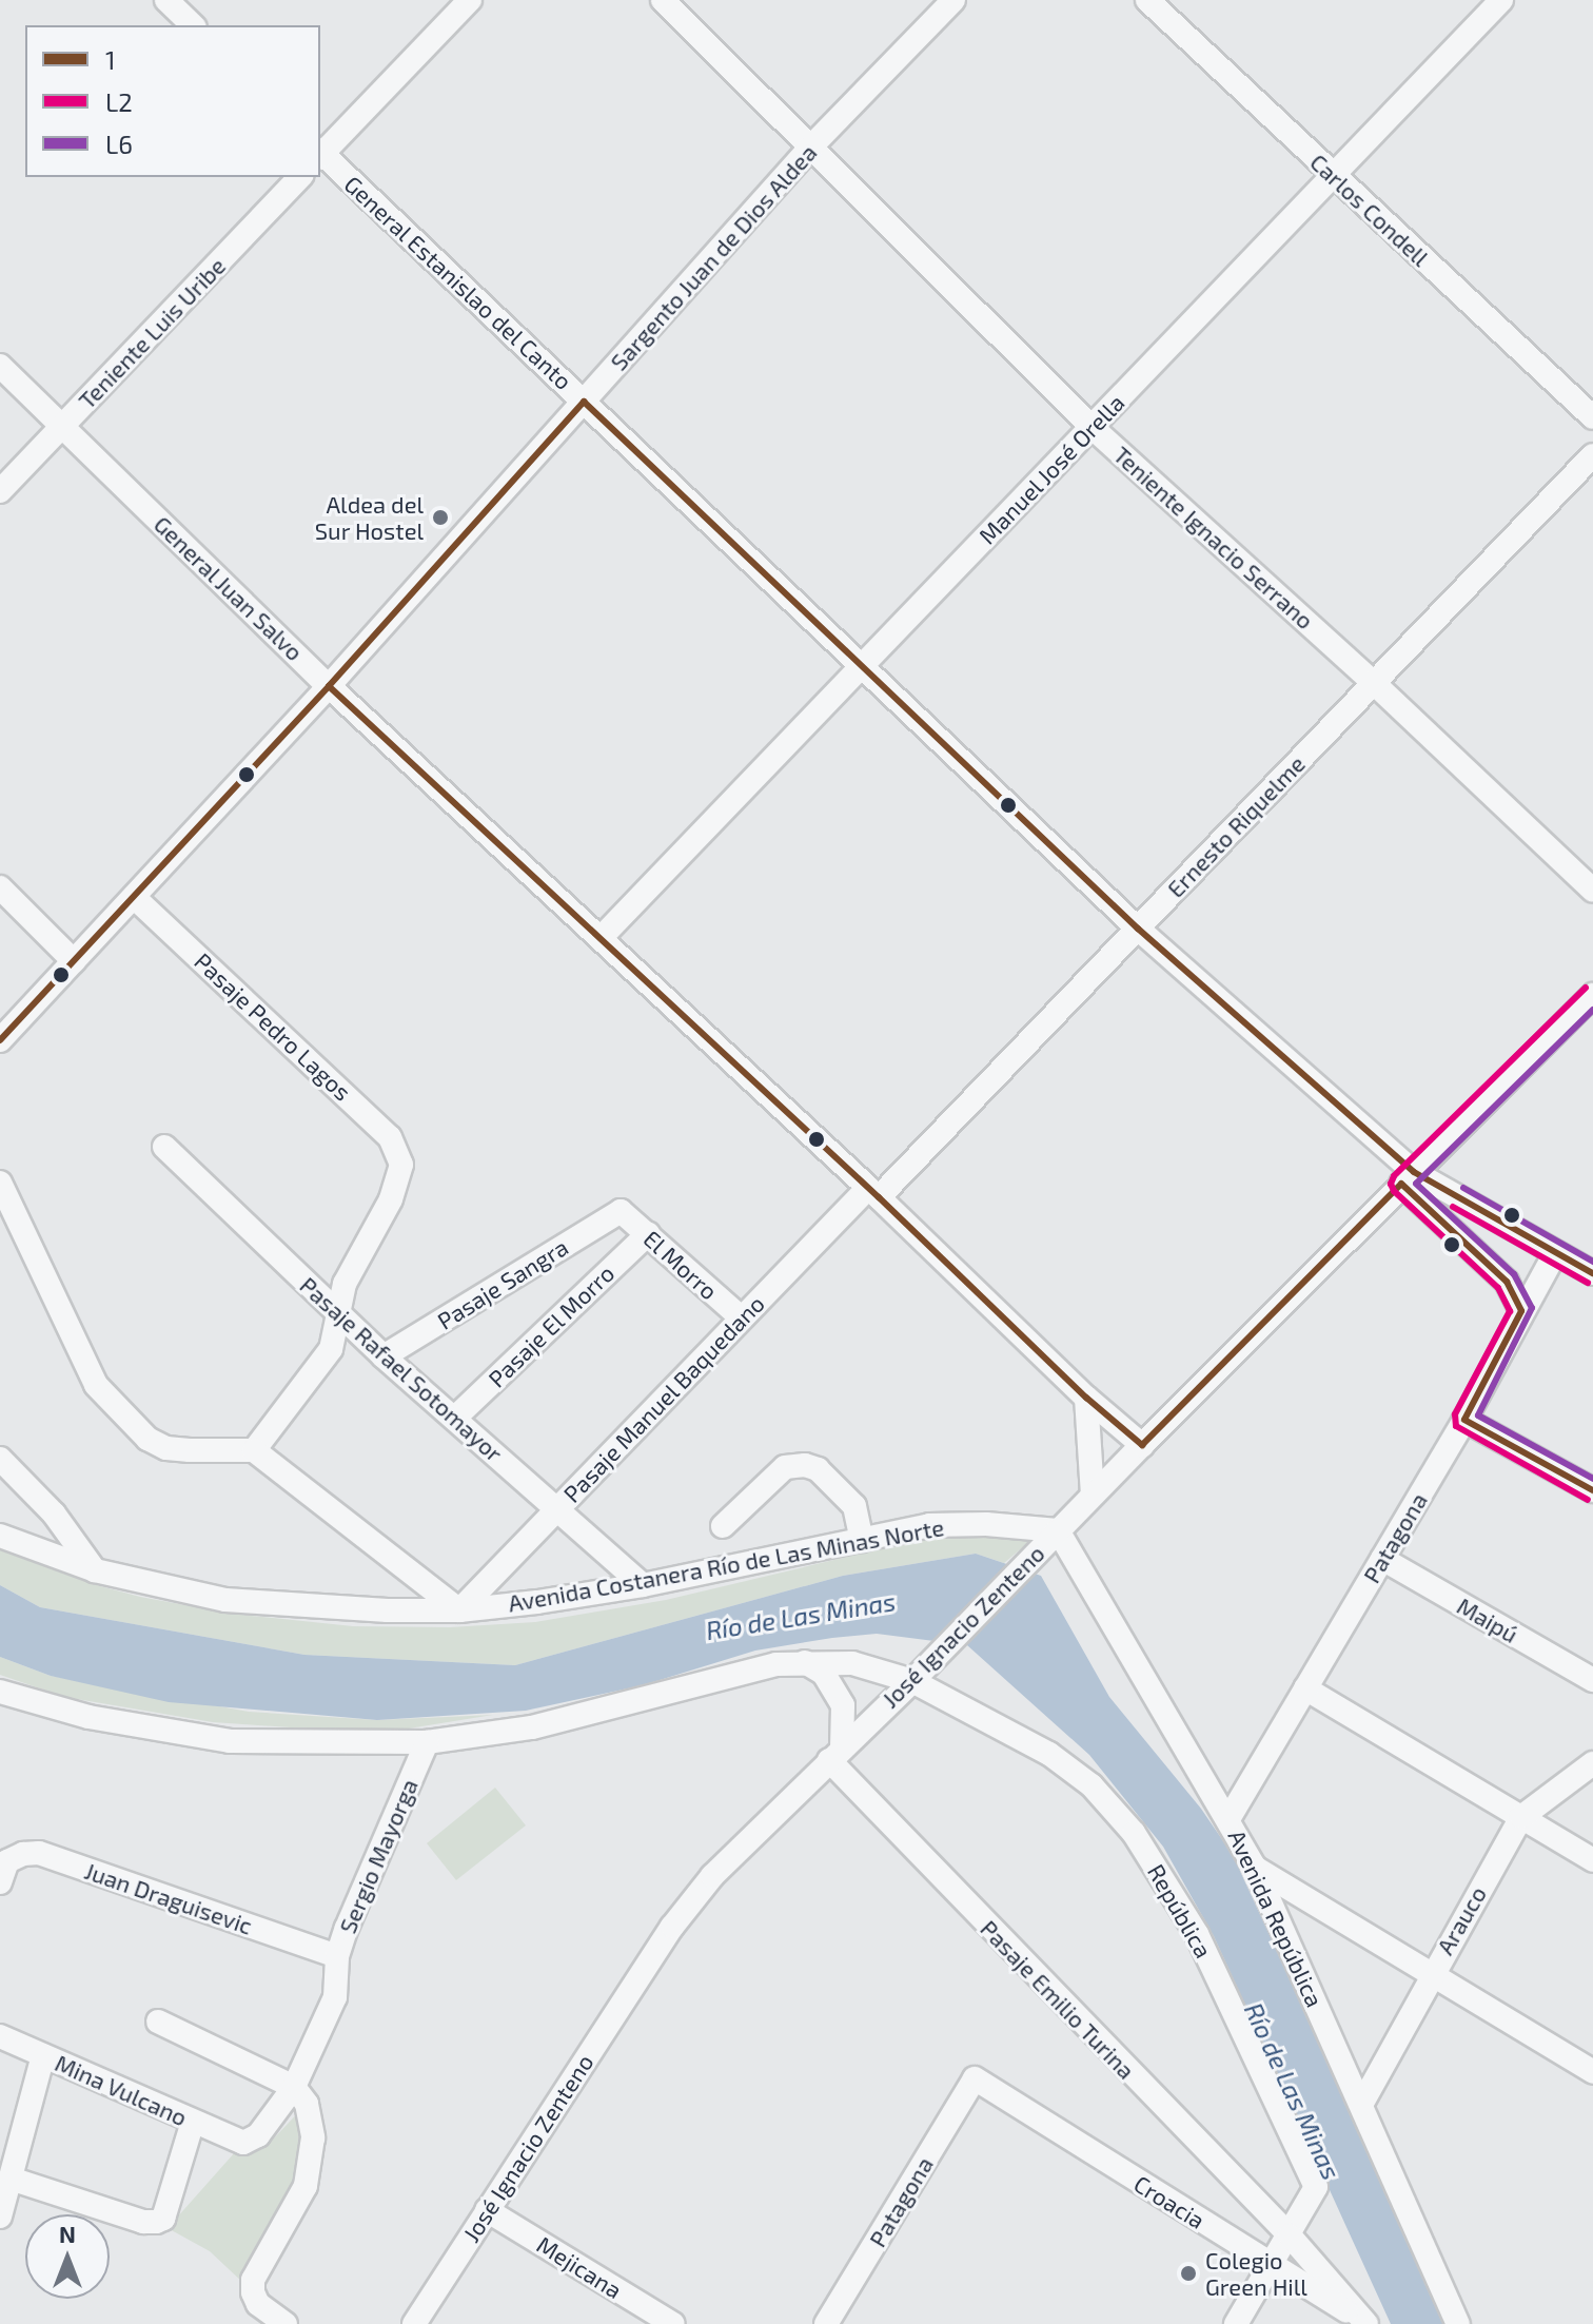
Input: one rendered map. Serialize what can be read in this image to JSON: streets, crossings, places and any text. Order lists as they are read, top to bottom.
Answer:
{
  "streets": {
    "street": [
      "Carlos Condell",
      "Sargento Juan de Dios Aldea",
      "General Estanislao del Canto",
      "Teniente Luis Uribe",
      "Manuel José Orella",
      "Teniente Ignacio Serrano",
      "General Juan Salvo",
      "Ernesto Riquelme",
      "Pasaje Pedro Lagos",
      "El Morro",
      "Pasaje Sangra",
      "Pasaje El Morro",
      "Pasaje Rafael Sotomayor",
      "Pasaje Manuel Baquedano",
      "Patagona",
      "Avenida Costanera Río de Las Minas Norte",
      "Maipú",
      "José Ignacio Zenteno",
      "Sergio Mayorga",
      "Juan Draguisevic",
      "República",
      "Avenida República",
      "Arauco",
      "Pasaje Emilio Turina",
      "Mina Vulcano",
      "Croacia",
      "Mejicana"
    ]
  },
  "crossings": [
    ["Carlos Condell", "Manuel José Orella"],
    ["Sargento Juan de Dios Aldea", "General Estanislao del Canto"],
    ["Sargento Juan de Dios Aldea", "Teniente Ignacio Serrano"],
    ["Sargento Juan de Dios Aldea", "General Juan Salvo"],
    ["Sargento Juan de Dios Aldea", "Pasaje Pedro Lagos"],
    ["General Estanislao del Canto", "Manuel José Orella"],
    ["General Estanislao del Canto", "Ernesto Riquelme"],
    ["General Estanislao del Canto", "José Ignacio Zenteno"],
    ["Teniente Luis Uribe", "General Juan Salvo"],
    ["Manuel José Orella", "Teniente Ignacio Serrano"],
    ["Manuel José Orella", "General Juan Salvo"],
    ["Teniente Ignacio Serrano", "Ernesto Riquelme"],
    ["General Juan Salvo", "Ernesto Riquelme"],
    ["General Juan Salvo", "Pasaje Manuel Baquedano"],
    ["General Juan Salvo", "José Ignacio Zenteno"],
    ["Ernesto Riquelme", "Pasaje Manuel Baquedano"],
    ["Pasaje Pedro Lagos", "Pasaje Rafael Sotomayor"],
    ["El Morro", "Pasaje Sangra"],
    ["El Morro", "Pasaje El Morro"],
    ["El Morro", "Pasaje Manuel Baquedano"],
    ["Pasaje Sangra", "Pasaje Rafael Sotomayor"],
    ["Pasaje El Morro", "Pasaje Rafael Sotomayor"],
    ["Pasaje Rafael Sotomayor", "Pasaje Manuel Baquedano"],
    ["Pasaje Rafael Sotomayor", "Avenida Costanera Río de Las Minas Norte"],
    ["Pasaje Manuel Baquedano", "Avenida Costanera Río de Las Minas Norte"],
    ["Patagona", "Maipú"],
    ["Patagona", "Avenida República"],
    ["Patagona", "Croacia"],
    ["Avenida Costanera Río de Las Minas Norte", "José Ignacio Zenteno"],
    ["Avenida Costanera Río de Las Minas Norte", "Avenida República"],
    ["José Ignacio Zenteno", "República"],
    ["José Ignacio Zenteno", "Avenida República"],
    ["José Ignacio Zenteno", "Pasaje Emilio Turina"],
    ["José Ignacio Zenteno", "Mejicana"],
    ["Sergio Mayorga", "Juan Draguisevic"],
    ["Sergio Mayorga", "Mina Vulcano"],
    ["República", "Pasaje Emilio Turina"],
    ["Avenida República", "Arauco"],
    ["Pasaje Emilio Turina", "Croacia"]
  ],
  "water": ["Río de Las Minas"],
  "places": ["Aldea del Sur Hostel", "Colegio Green Hill"],
  "lines": ["transit line 1", "transit line L2", "transit line L6"],
  "legend": ["1", "L2", "L6"],
  "north": "top"
}
